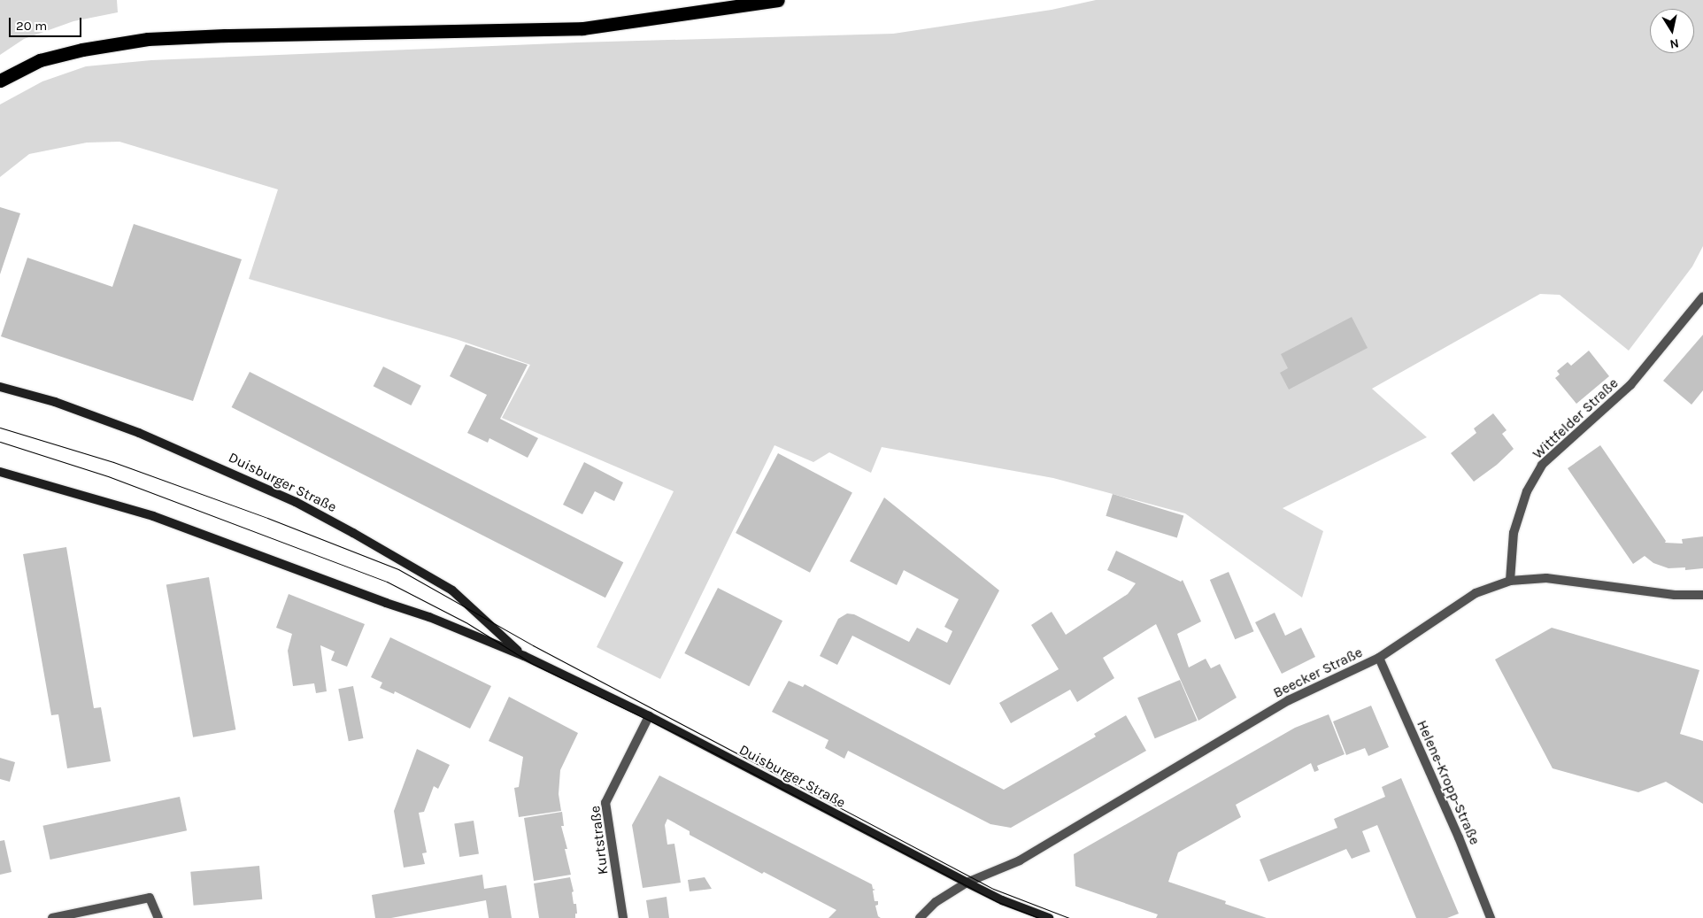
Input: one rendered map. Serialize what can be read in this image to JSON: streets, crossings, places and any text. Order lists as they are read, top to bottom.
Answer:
{
  "streets": {
    "main road": ["Duisburger Straße"],
    "street": [
      "Wittfelder Straße",
      "Beecker Straße",
      "Helene-Kropp-Straße",
      "Kurtstraße"
    ]
  },
  "crossings": [
    ["Wittfelder Straße", "Beecker Straße"],
    ["Duisburger Straße", "Beecker Straße"],
    ["Duisburger Straße", "Kurtstraße"],
    ["Beecker Straße", "Helene-Kropp-Straße"]
  ],
  "scale_bar": "20 m",
  "north": "bottom"
}
